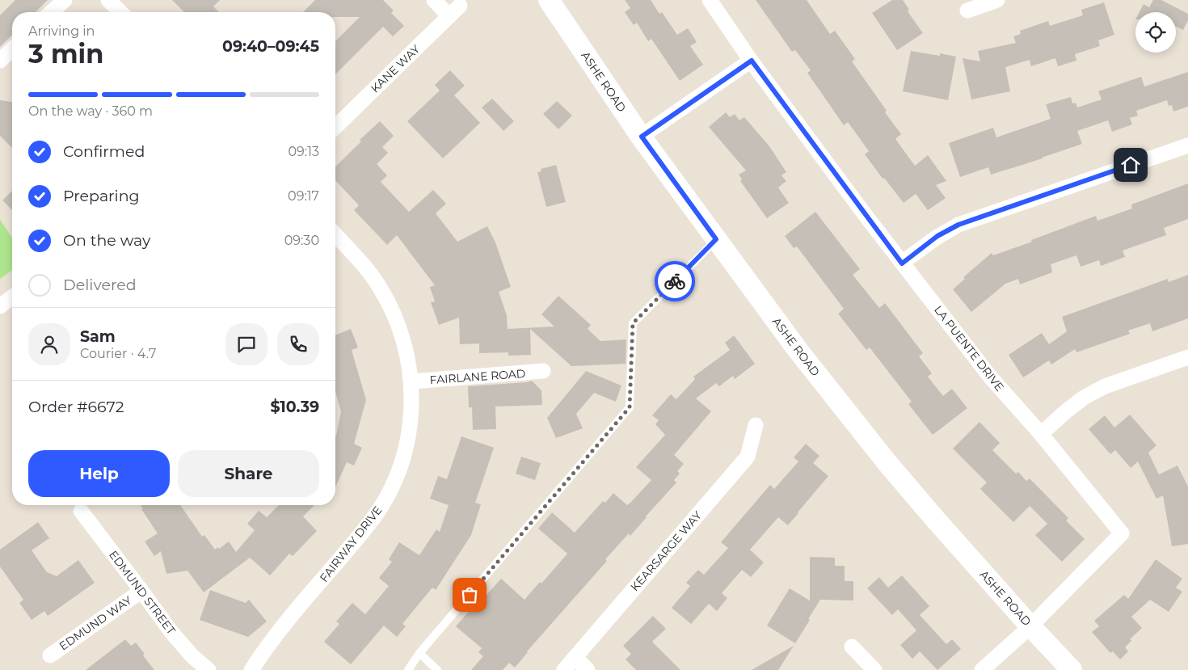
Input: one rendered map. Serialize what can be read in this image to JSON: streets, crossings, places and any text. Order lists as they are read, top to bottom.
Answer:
{
  "streets": {
    "street": [
      "KANE WAY",
      "ASHE ROAD",
      "LA PUENTE DRIVE",
      "FAIRLANE ROAD",
      "FAIRWAY DRIVE",
      "KEARSARGE WAY",
      "EDMUND STREET",
      "EDMUND WAY"
    ]
  },
  "crossings": [
    ["ASHE ROAD", "LA PUENTE DRIVE"],
    ["FAIRLANE ROAD", "FAIRWAY DRIVE"],
    ["EDMUND STREET", "EDMUND WAY"]
  ],
  "page": {
    "heading": ["3 min", "Arriving in", "09:40–09:45"],
    "panel": [
      "Sam",
      "Courier · 4.7",
      "Order #6672",
      "$10.39"
    ],
    "bar": "On the way · 360 m",
    "list": [
      ["Confirmed", "09:13"],
      ["Preparing", "09:17"],
      ["On the way", "09:30"],
      "Delivered"
    ],
    "buttons": ["Help", "Share"]
  }
}
